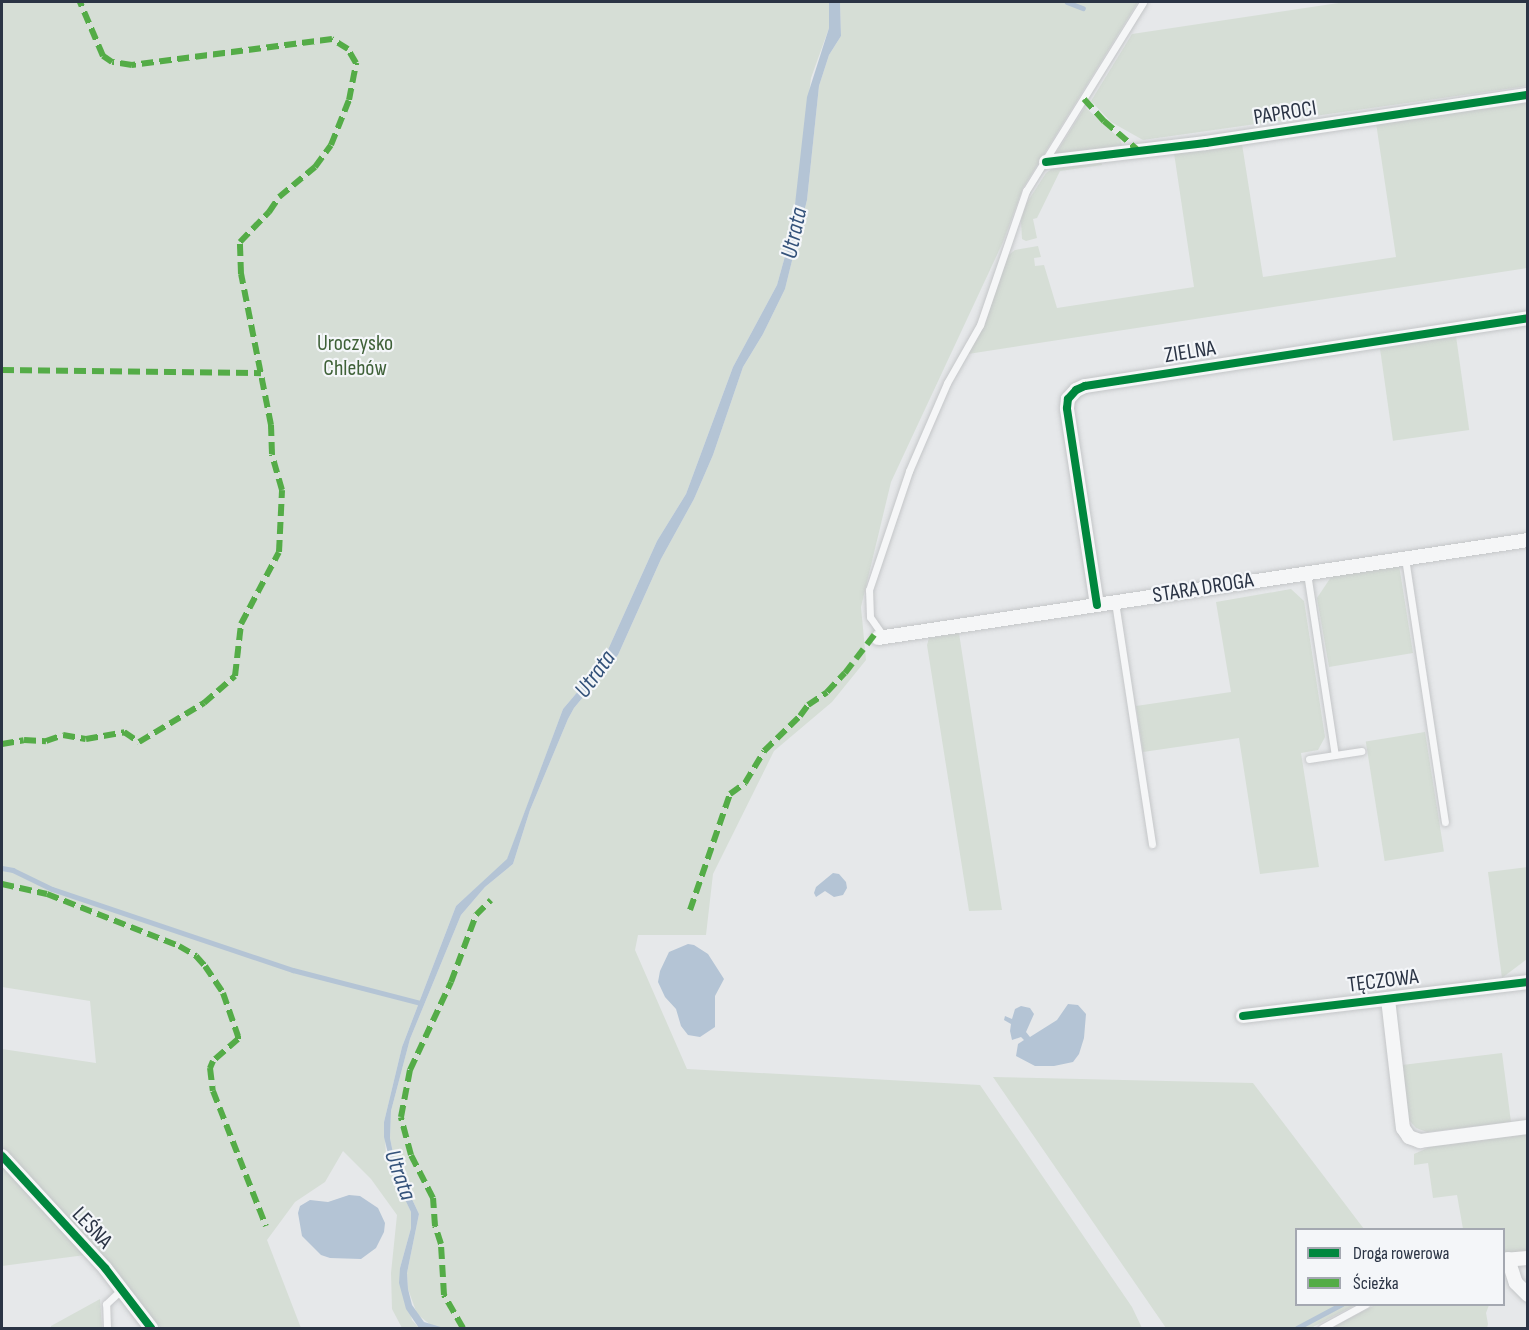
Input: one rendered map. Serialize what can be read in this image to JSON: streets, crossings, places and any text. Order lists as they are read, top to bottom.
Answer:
{
  "streets": {
    "street": [
      "PAPROCI",
      "ZIELNA",
      "STARA DROGA",
      "TĘCZOWA",
      "LEŚNA"
    ]
  },
  "crossings": [
    ["ZIELNA", "STARA DROGA"]
  ],
  "water": ["Utrata"],
  "parks": ["Uroczysko Chlebów"],
  "legend": ["Droga rowerowa", "Ścieżka"]
}
